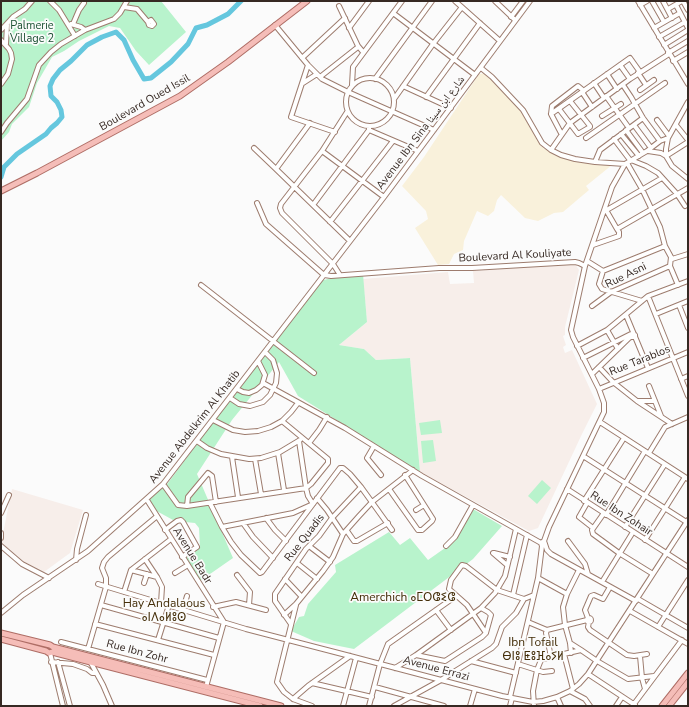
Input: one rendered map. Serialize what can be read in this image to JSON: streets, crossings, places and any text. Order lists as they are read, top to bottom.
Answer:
{
  "streets": {
    "main road": ["Boulevard Oued Issil"],
    "street": [
      "Avenue Ibn Sina شارع ابن سينا",
      "Boulevard Al Kouliyate",
      "Rue Asni",
      "Rue Tarablos",
      "Avenue Abdelkrim Al Khatib",
      "Rue Ibn Zohair",
      "Rue Quadis",
      "Avenue Badr",
      "Rue Ibn Zohr",
      "Avenue Errazi"
    ]
  },
  "crossings": [
    ["Avenue Ibn Sina شارع ابن سينا", "Boulevard Al Kouliyate"],
    ["Avenue Ibn Sina شارع ابن سينا", "Avenue Abdelkrim Al Khatib"],
    ["Boulevard Al Kouliyate", "Rue Tarablos"],
    ["Boulevard Al Kouliyate", "Avenue Abdelkrim Al Khatib"],
    ["Boulevard Al Kouliyate", "Rue Ibn Zohair"],
    ["Boulevard Al Kouliyate", "Avenue Errazi"],
    ["Avenue Abdelkrim Al Khatib", "Avenue Badr"],
    ["Rue Ibn Zohair", "Avenue Errazi"],
    ["Avenue Badr", "Avenue Errazi"]
  ],
  "districts": ["Amerchich ⴰⵎⵔⵛⵉⵛ", "Hay Andalaous ⴰⵏⴷⴰⵍⵓⵙ", "Ibn Tofail ⴱⵏⵓ ⵟⵓⴼⴰⵢⵍ"],
  "parks": ["Palmerie Village 2"]
}
